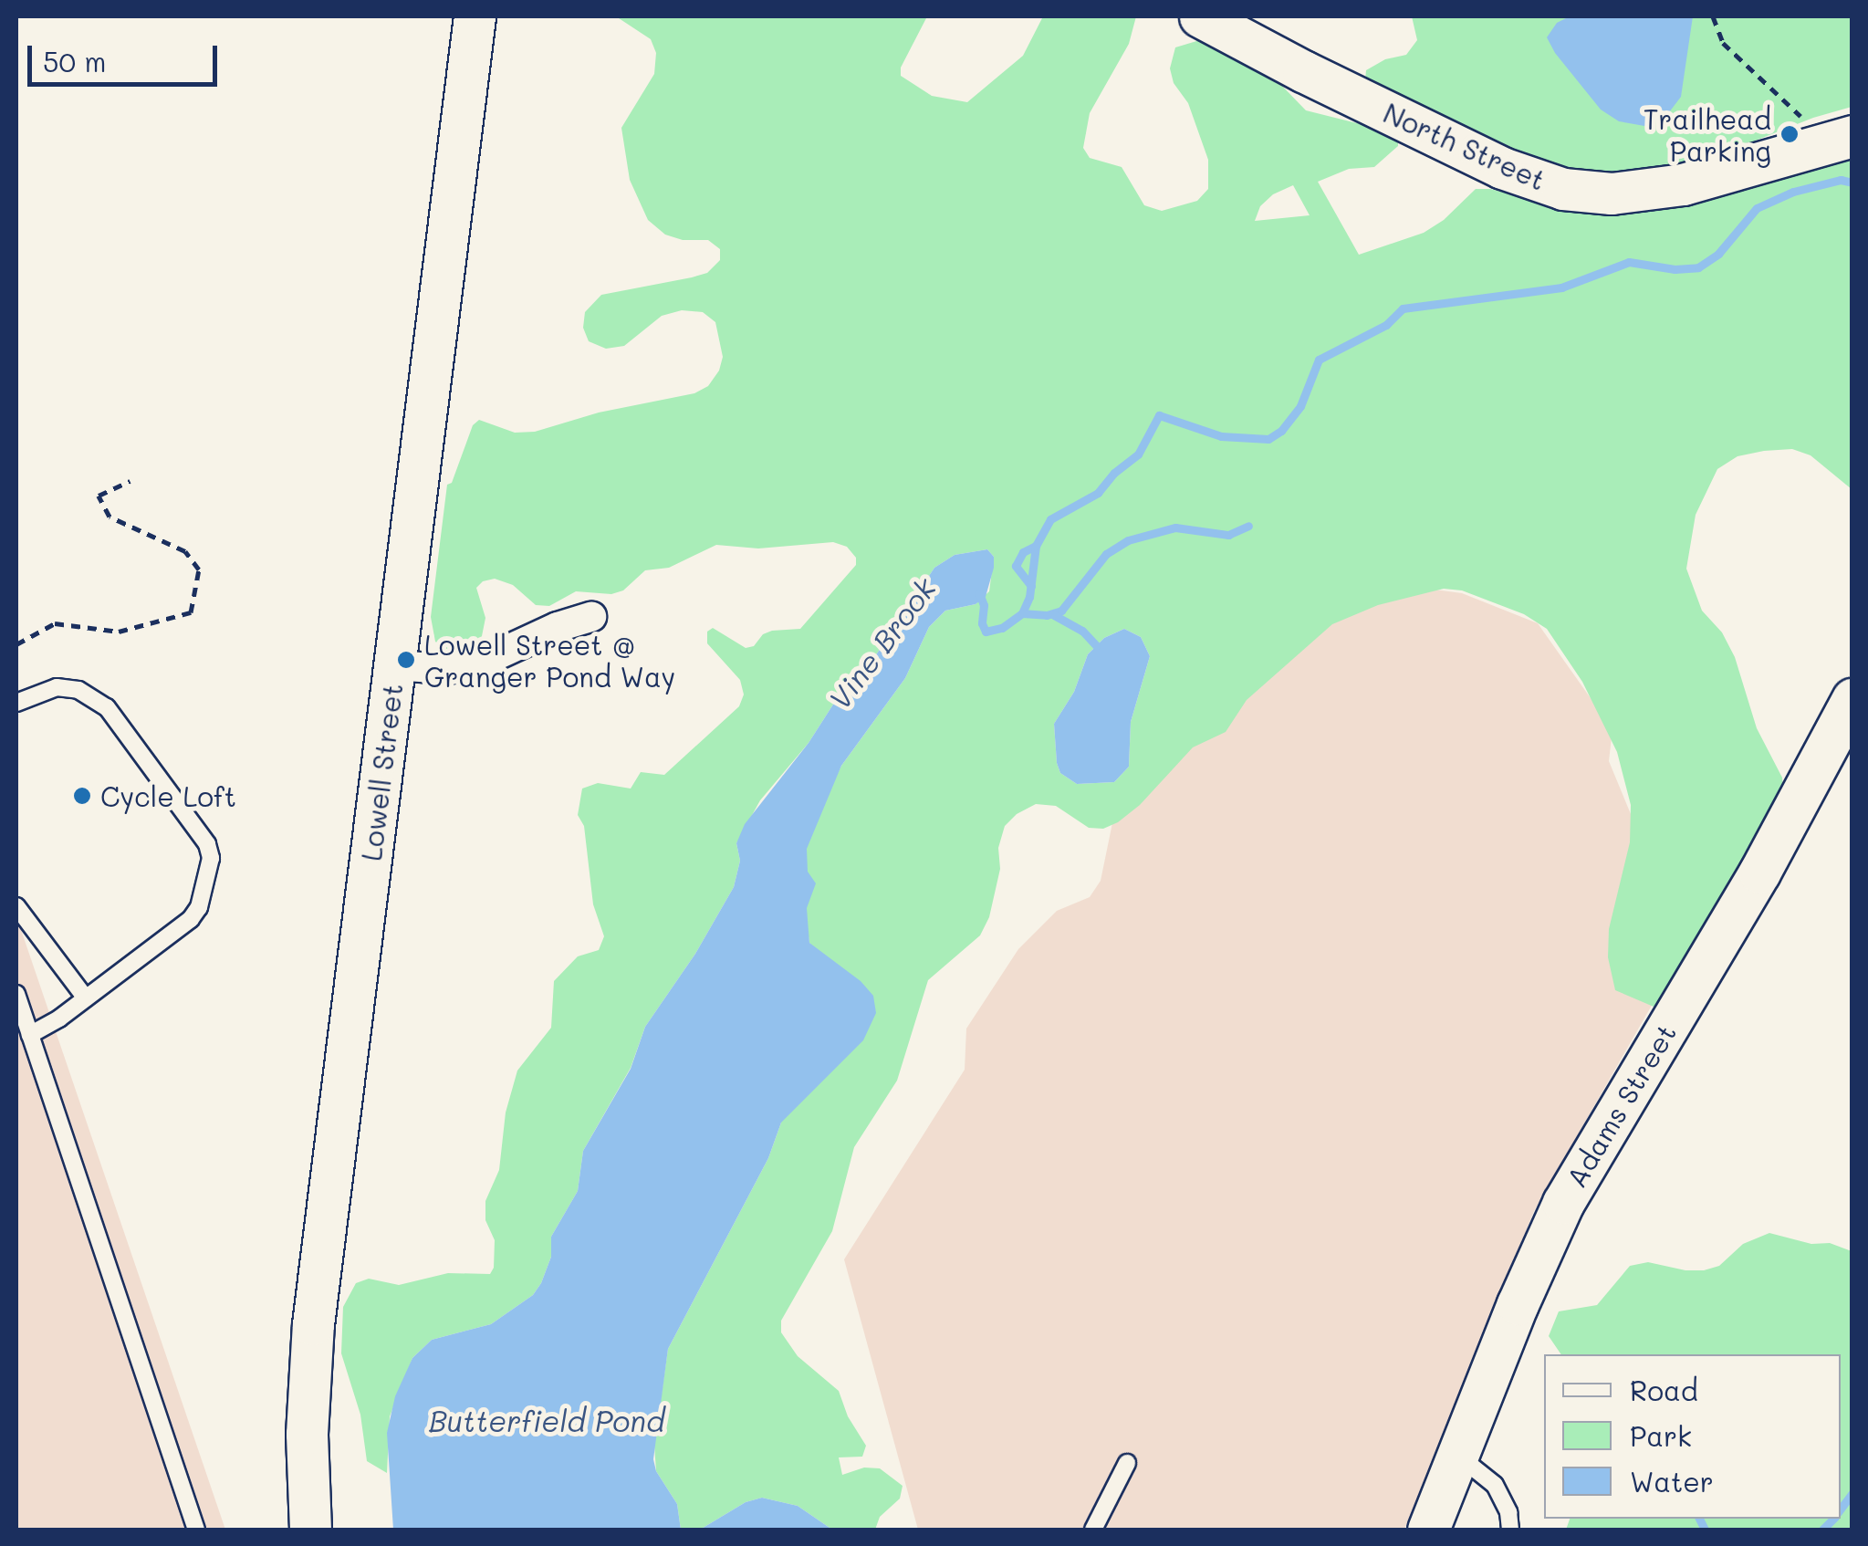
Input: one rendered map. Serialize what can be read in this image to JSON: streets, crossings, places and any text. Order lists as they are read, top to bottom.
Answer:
{
  "streets": {
    "main road": ["North Street", "Lowell Street", "Adams Street"]
  },
  "water": ["Vine Brook", "Butterfield Pond"],
  "places": ["Trailhead Parking", "Lowell Street @ Granger Pond Way", "Cycle Loft"],
  "legend": ["Road", "Park", "Water"],
  "scale_bar": "50 m"
}
